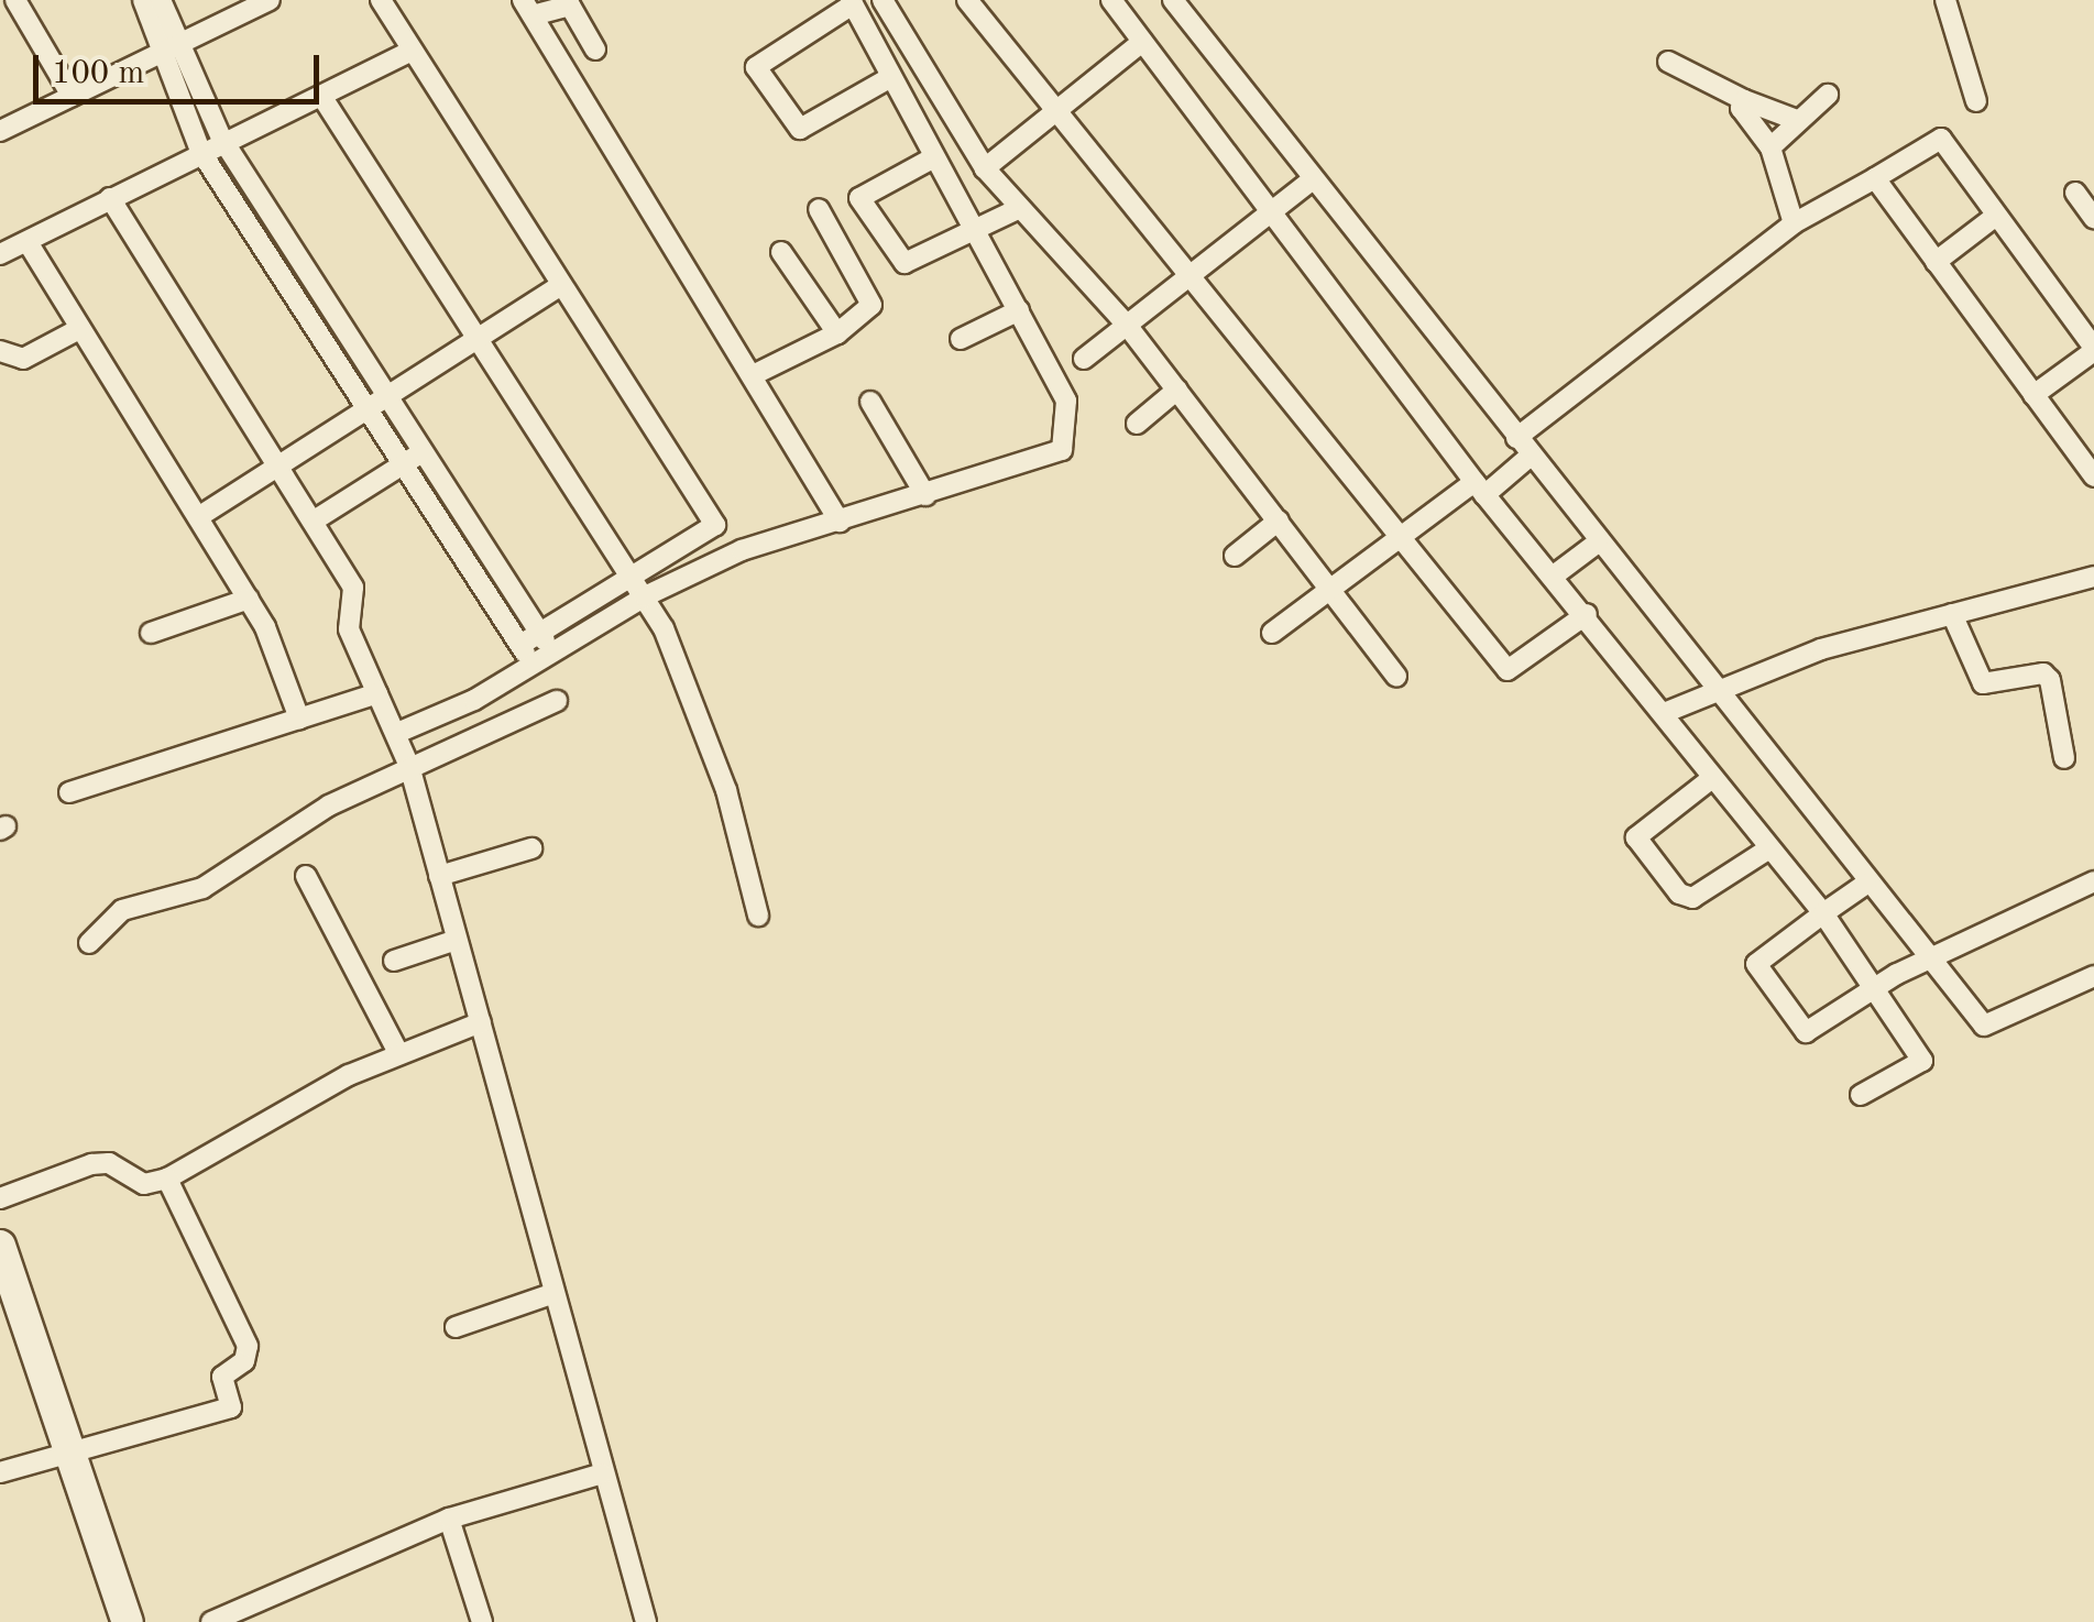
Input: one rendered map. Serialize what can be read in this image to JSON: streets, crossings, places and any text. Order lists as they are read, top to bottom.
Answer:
{
  "scale_bar": "100 m"
}
